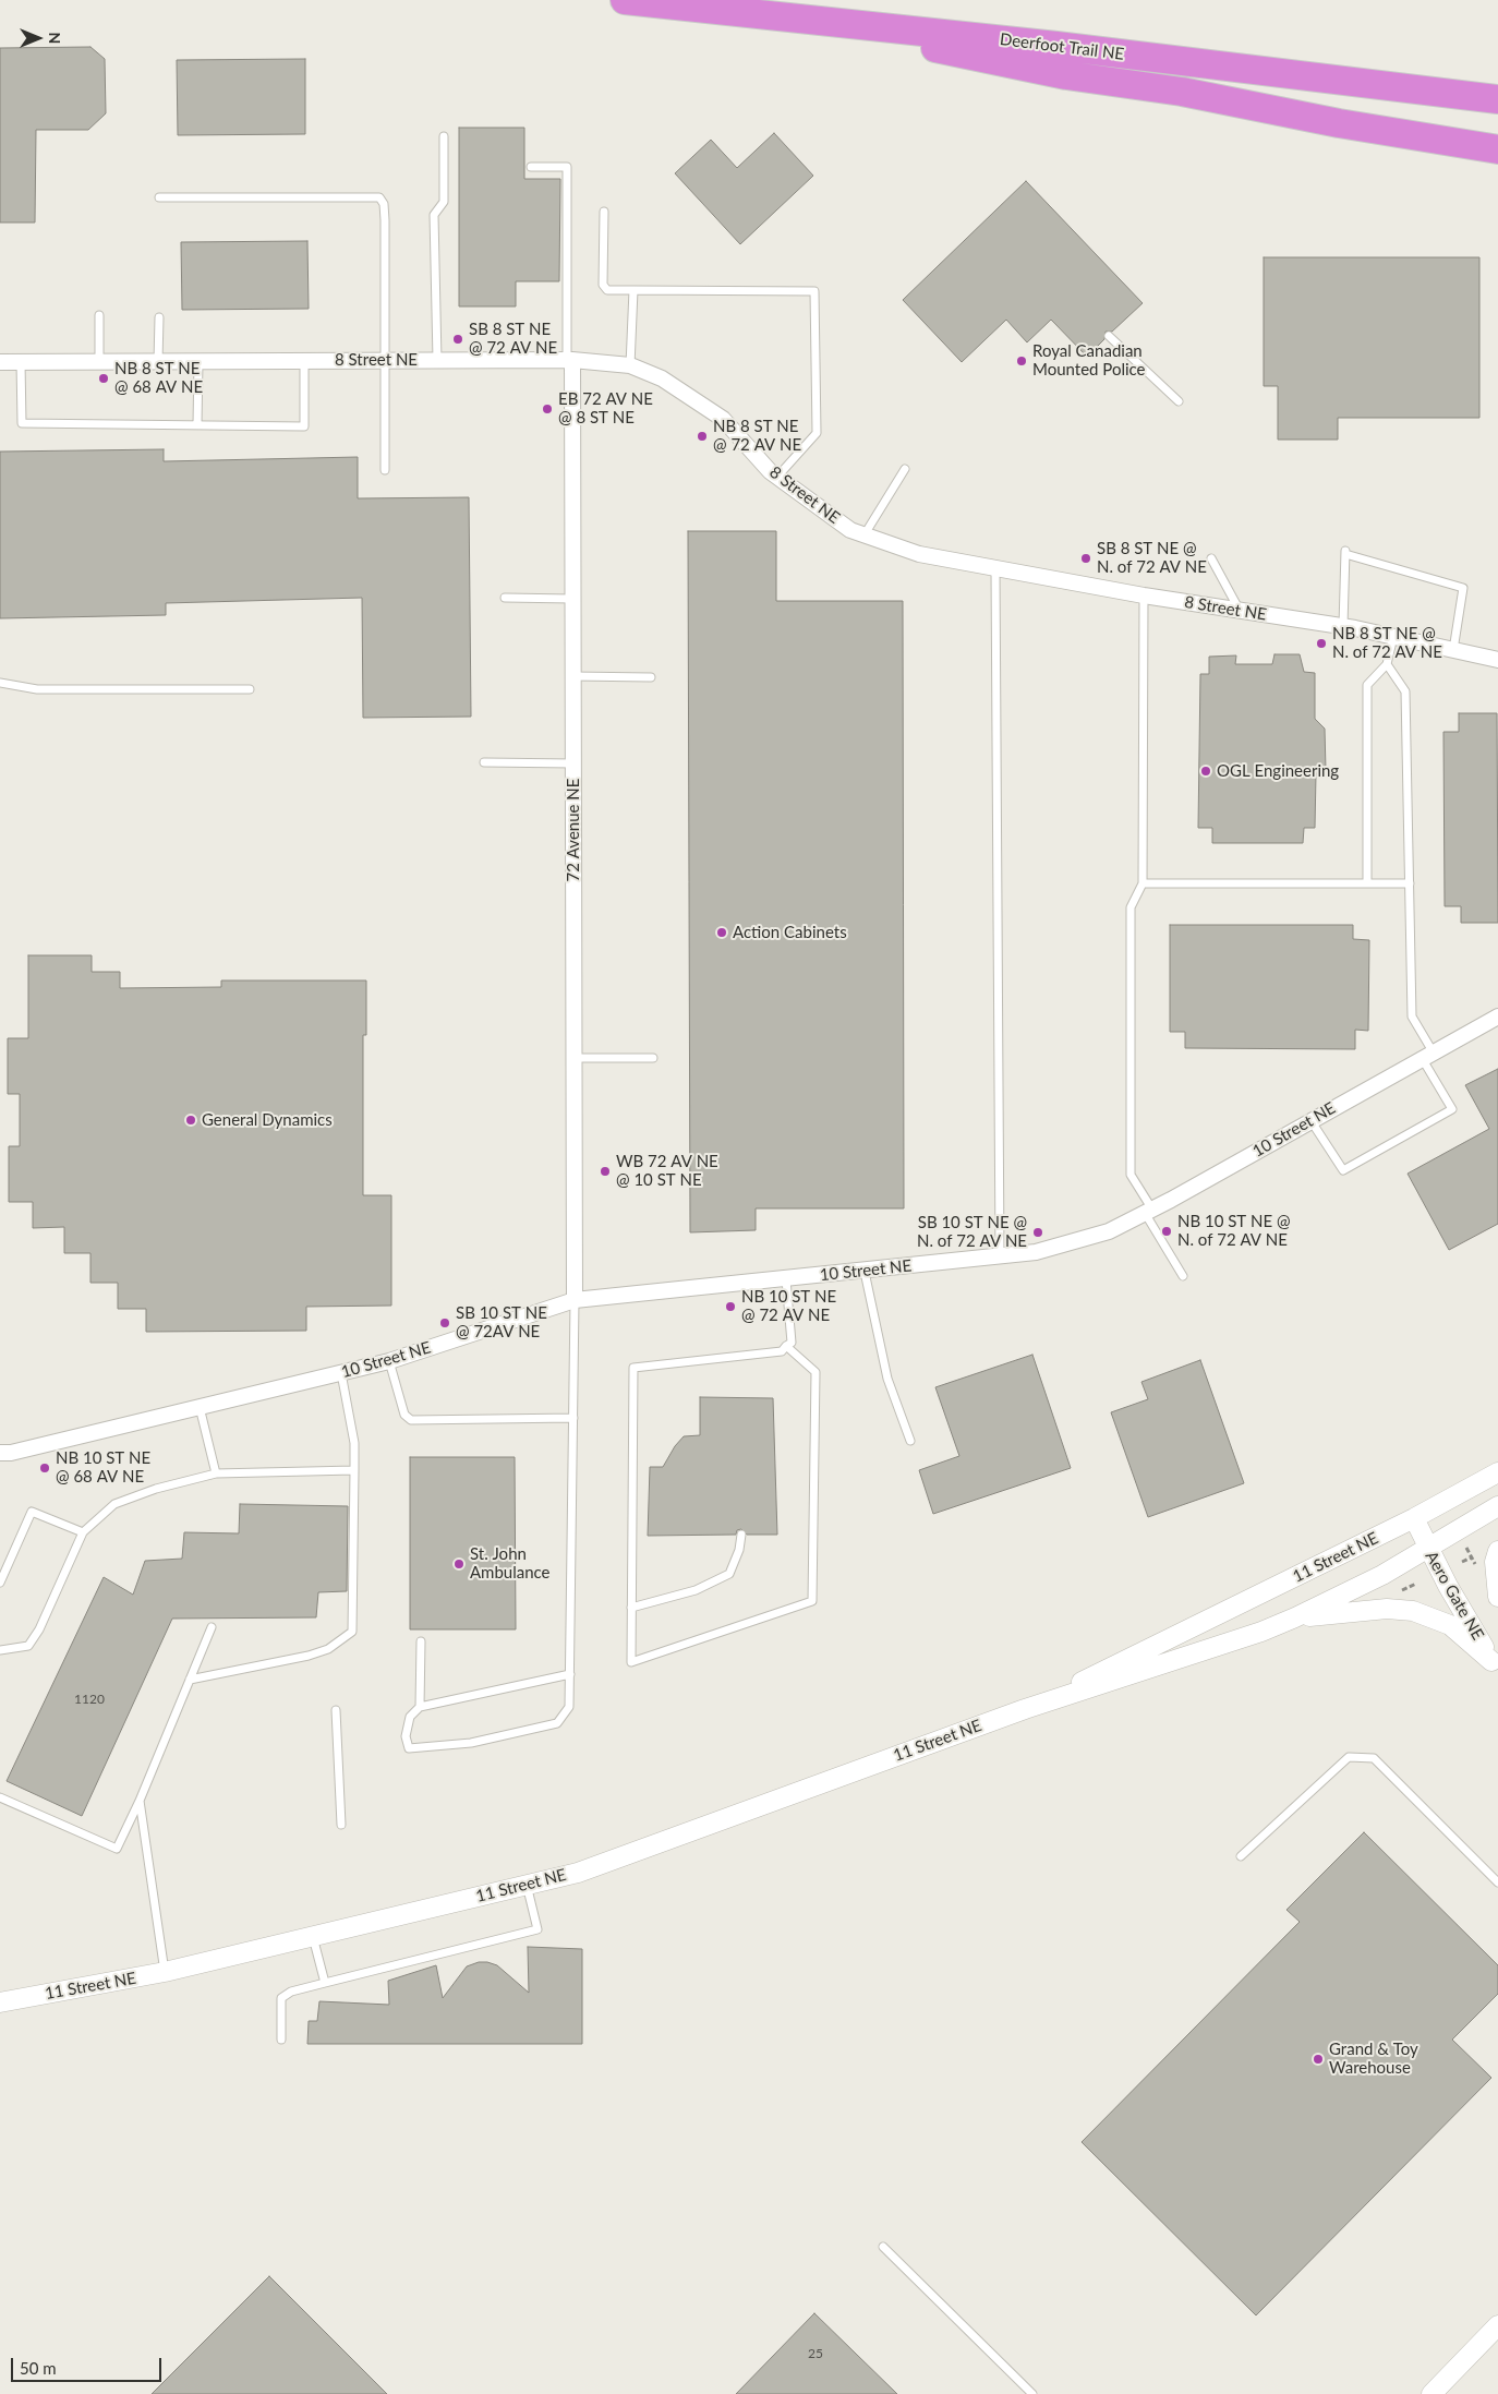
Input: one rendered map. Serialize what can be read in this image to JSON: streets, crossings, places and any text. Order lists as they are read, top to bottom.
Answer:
{
  "streets": {
    "highway": ["Deerfoot Trail NE"],
    "street": [
      "8 Street NE",
      "72 Avenue NE",
      "10 Street NE",
      "11 Street NE",
      "Aero Gate NE"
    ]
  },
  "crossings": [
    ["8 Street NE", "72 Avenue NE"],
    ["72 Avenue NE", "10 Street NE"],
    ["11 Street NE", "Aero Gate NE"]
  ],
  "places": [
    "SB 8 ST NE @ 72 AV NE",
    "Royal Canadian Mounted Police",
    "NB 8 ST NE @ 68 AV NE",
    "EB 72 AV NE @ 8 ST NE",
    "NB 8 ST NE @ 72 AV NE",
    "SB 8 ST NE @ N. of 72 AV NE",
    "NB 8 ST NE @ N. of 72 AV NE",
    "OGL Engineering",
    "Action Cabinets",
    "General Dynamics",
    "WB 72 AV NE @ 10 ST NE",
    "NB 10 ST NE @ N. of 72 AV NE",
    "SB 10 ST NE @ N. of 72 AV NE",
    "NB 10 ST NE @ 72 AV NE",
    "SB 10 ST NE @ 72AV NE",
    "NB 10 ST NE @ 68 AV NE",
    "St. John Ambulance",
    "Grand & Toy Warehouse"
  ],
  "house_numbers": ["1120", "25"],
  "scale_bar": "50 m",
  "north": "right"
}
